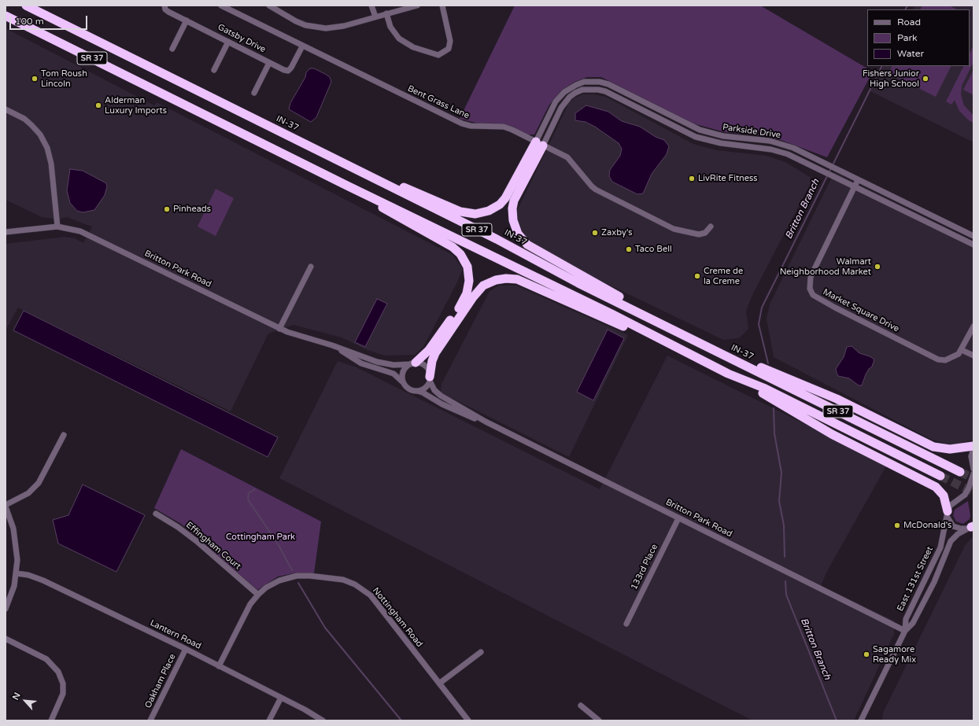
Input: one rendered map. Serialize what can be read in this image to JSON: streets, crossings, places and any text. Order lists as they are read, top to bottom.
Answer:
{
  "streets": {
    "highway": ["SR 37", "IN-37"],
    "street": [
      "Gatsby Drive",
      "Bent Grass Lane",
      "Parkside Drive",
      "Britton Park Road",
      "Market Square Drive",
      "Effingham Court",
      "133rd Place",
      "East 131st Street",
      "Nottingham Road",
      "Lantern Road",
      "Oakham Place"
    ]
  },
  "crossings": [
    ["Gatsby Drive", "Bent Grass Lane"],
    ["Bent Grass Lane", "Parkside Drive"],
    ["Parkside Drive", "Market Square Drive"],
    ["Britton Park Road", "133rd Place"],
    ["Britton Park Road", "East 131st Street"],
    ["Effingham Court", "Nottingham Road"],
    ["Nottingham Road", "Lantern Road"],
    ["Lantern Road", "Oakham Place"]
  ],
  "water": ["Britton Branch"],
  "parks": ["Cottingham Park"],
  "places": [
    "Tom Roush Lincoln",
    "Fishers Junior High School",
    "Alderman Luxury Imports",
    "LivRite Fitness",
    "Pinheads",
    "Zaxby's",
    "Taco Bell",
    "Walmart Neighborhood Market",
    "Creme de la Creme",
    "McDonald's",
    "Sagamore Ready Mix"
  ],
  "legend": ["Road", "Park", "Water"],
  "scale_bar": "100 m",
  "north": "top left"
}
